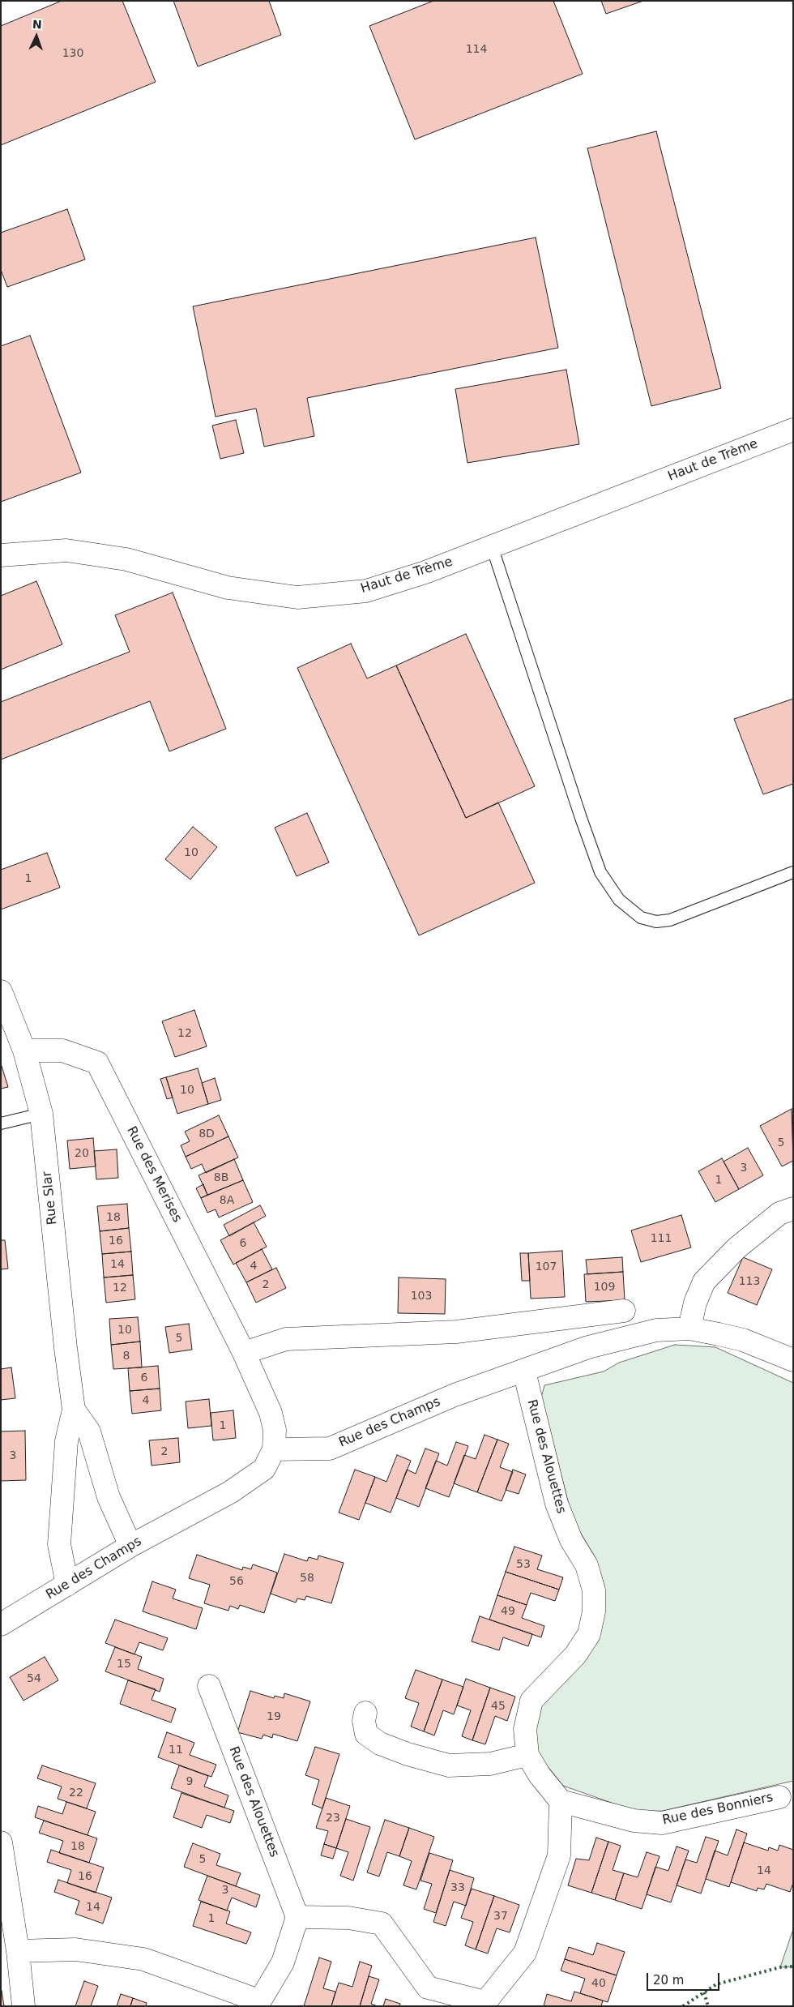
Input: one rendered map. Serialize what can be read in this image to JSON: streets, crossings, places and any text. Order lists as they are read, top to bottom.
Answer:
{
  "streets": {
    "street": [
      "Haut de Trème",
      "Rue des Merises",
      "Rue Slar",
      "Rue des Champs",
      "Rue des Alouettes",
      "Rue des Bonniers"
    ]
  },
  "crossings": [
    ["Rue des Merises", "Rue Slar"],
    ["Rue des Merises", "Rue des Champs"],
    ["Rue Slar", "Rue des Champs"],
    ["Rue des Champs", "Rue des Alouettes"],
    ["Rue des Alouettes", "Rue des Bonniers"]
  ],
  "house_numbers": [
    "114",
    "130",
    "10",
    "1",
    "12",
    "10",
    "8D",
    "5",
    "20",
    "3",
    "8B",
    "1",
    "8A",
    "18",
    "111",
    "16",
    "6",
    "14",
    "4",
    "107",
    "113",
    "2",
    "109",
    "12",
    "103",
    "10",
    "5",
    "8",
    "6",
    "4",
    "1",
    "2",
    "3",
    "53",
    "58",
    "56",
    "49",
    "15",
    "54",
    "45",
    "19",
    "11",
    "9",
    "22",
    "23",
    "18",
    "5",
    "14",
    "16",
    "33",
    "3",
    "14",
    "37",
    "1",
    "40"
  ],
  "scale_bar": "20 m",
  "north": "top"
}
